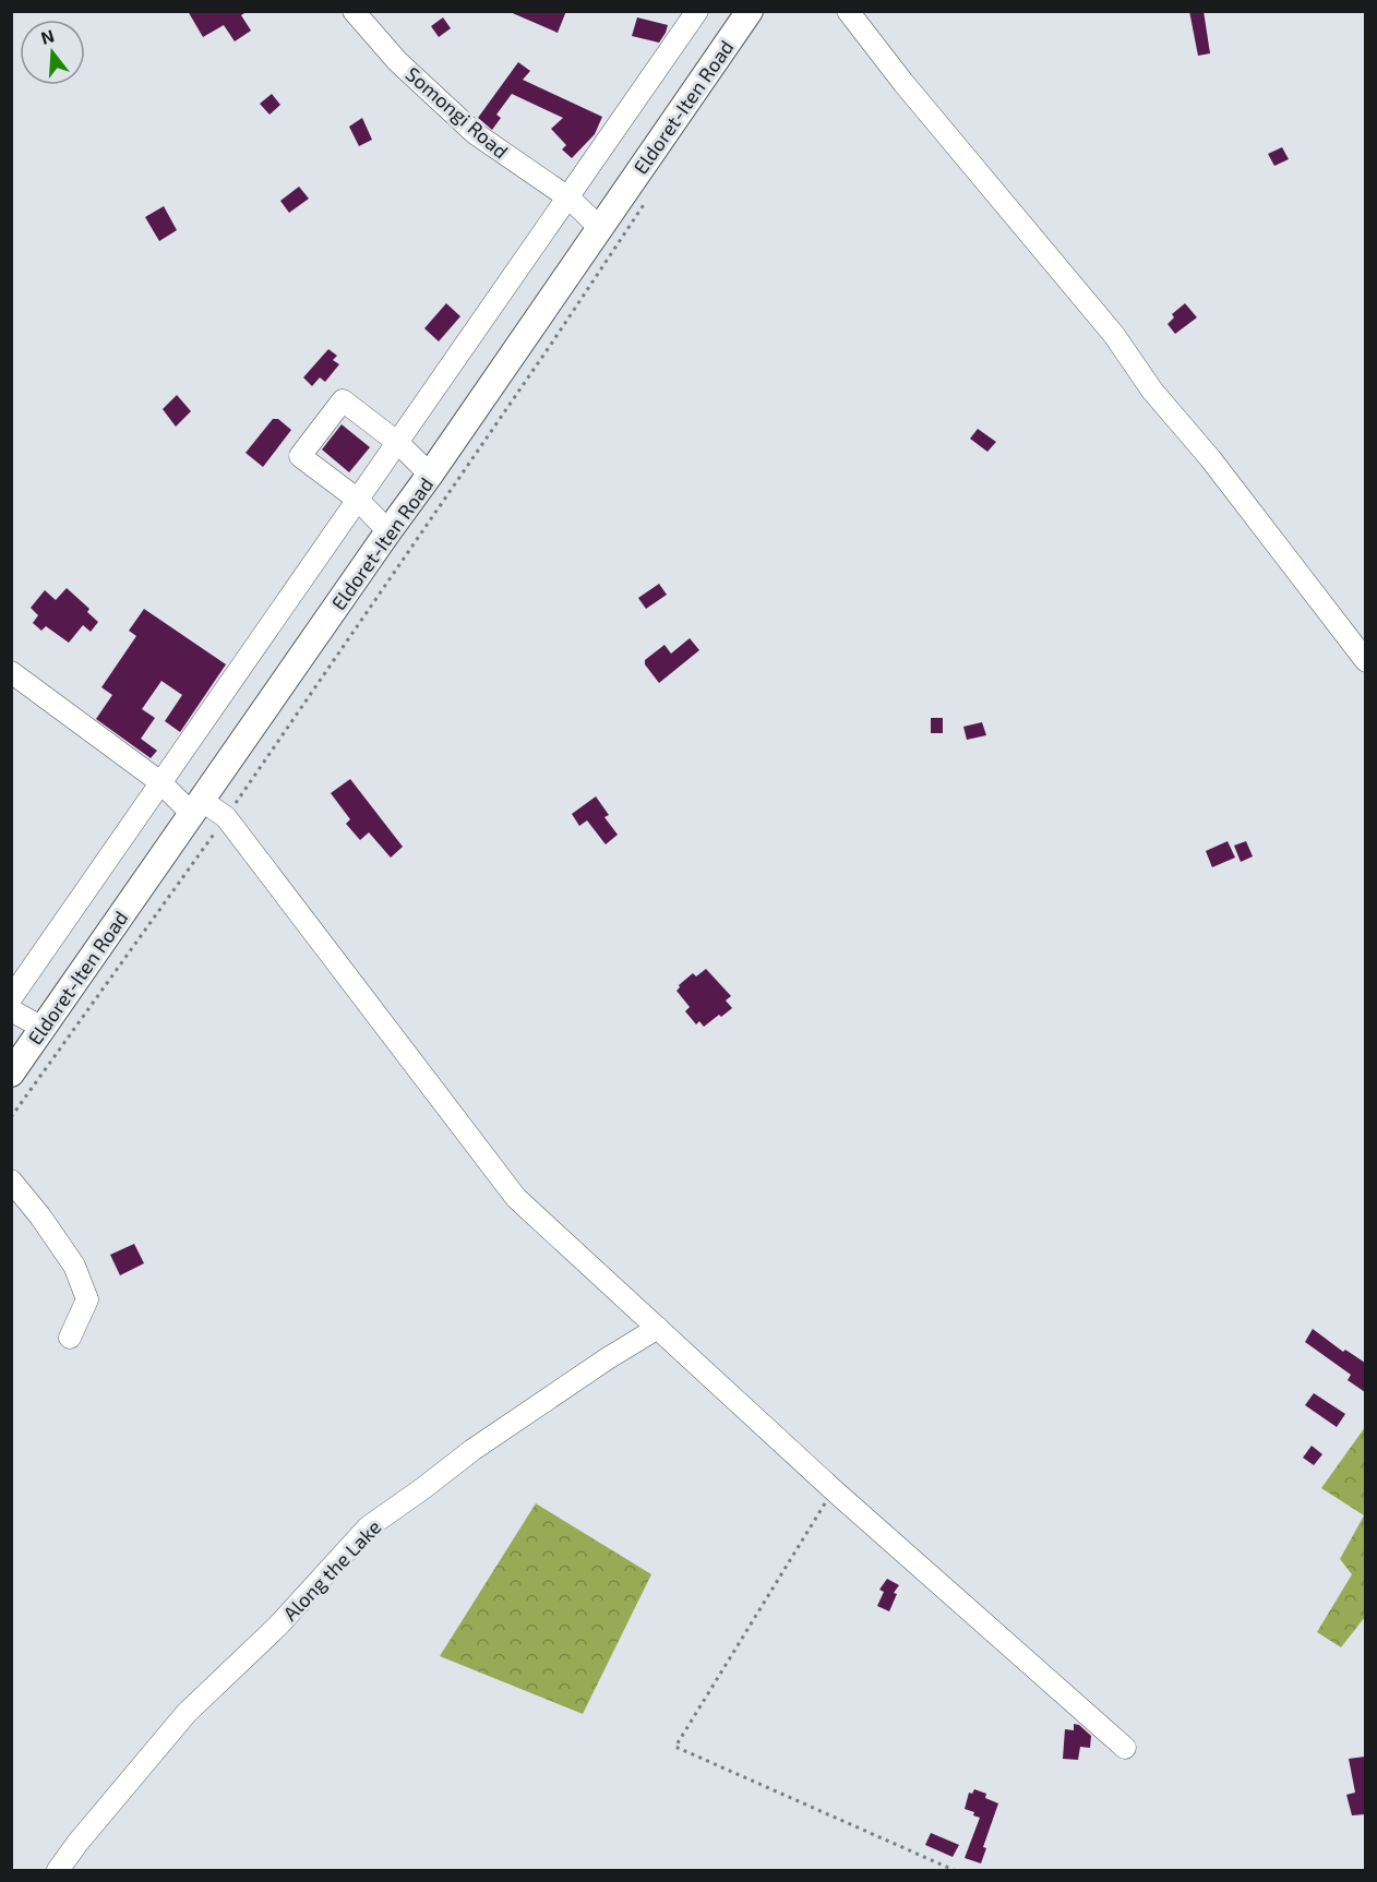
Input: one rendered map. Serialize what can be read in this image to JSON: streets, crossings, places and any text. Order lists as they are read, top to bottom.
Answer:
{
  "streets": {
    "main road": ["Eldoret-Iten Road"],
    "street": ["Somongi Road", "Along the Lake"]
  },
  "crossings": [
    ["Eldoret-Iten Road", "Somongi Road"]
  ],
  "north": "top"
}
